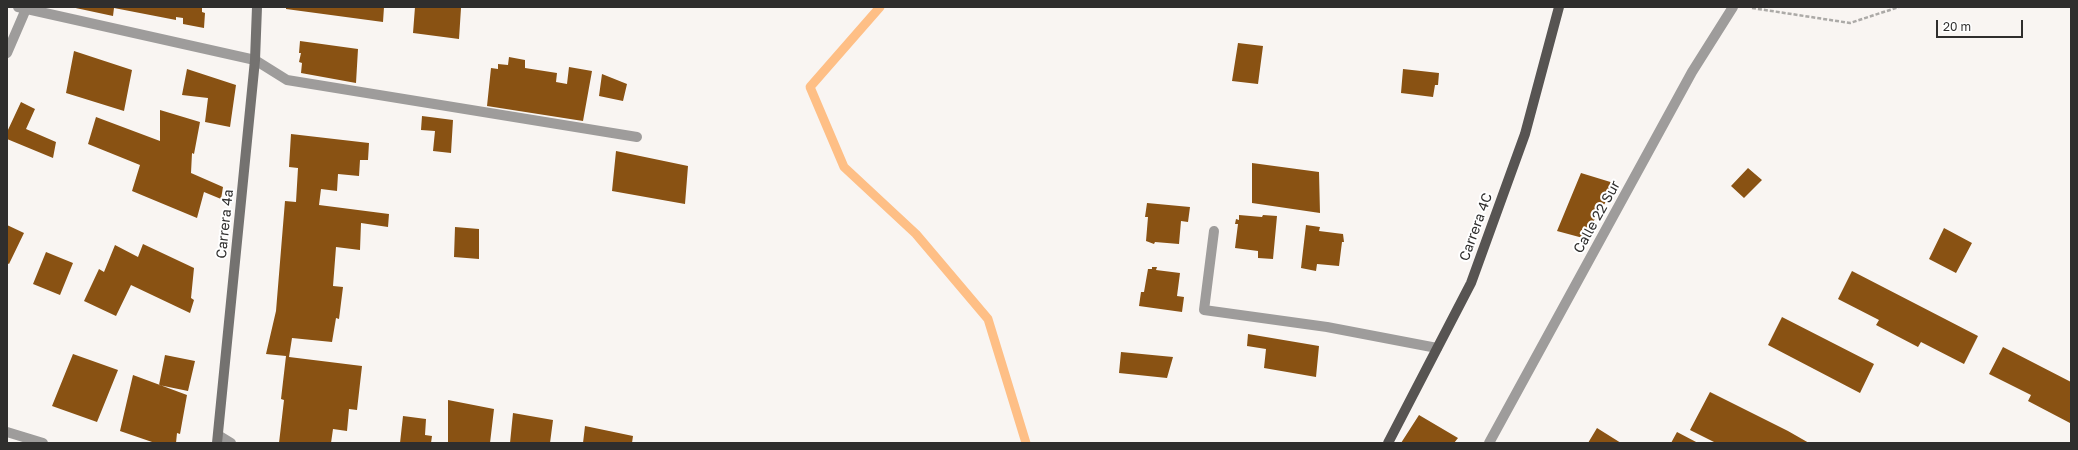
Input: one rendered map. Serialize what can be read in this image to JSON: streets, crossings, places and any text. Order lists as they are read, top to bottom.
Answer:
{
  "streets": {
    "main road": ["Carrera 4C"],
    "street": ["Calle 22 Sur", "Carrera 4ª"]
  },
  "scale_bar": "20 m"
}
